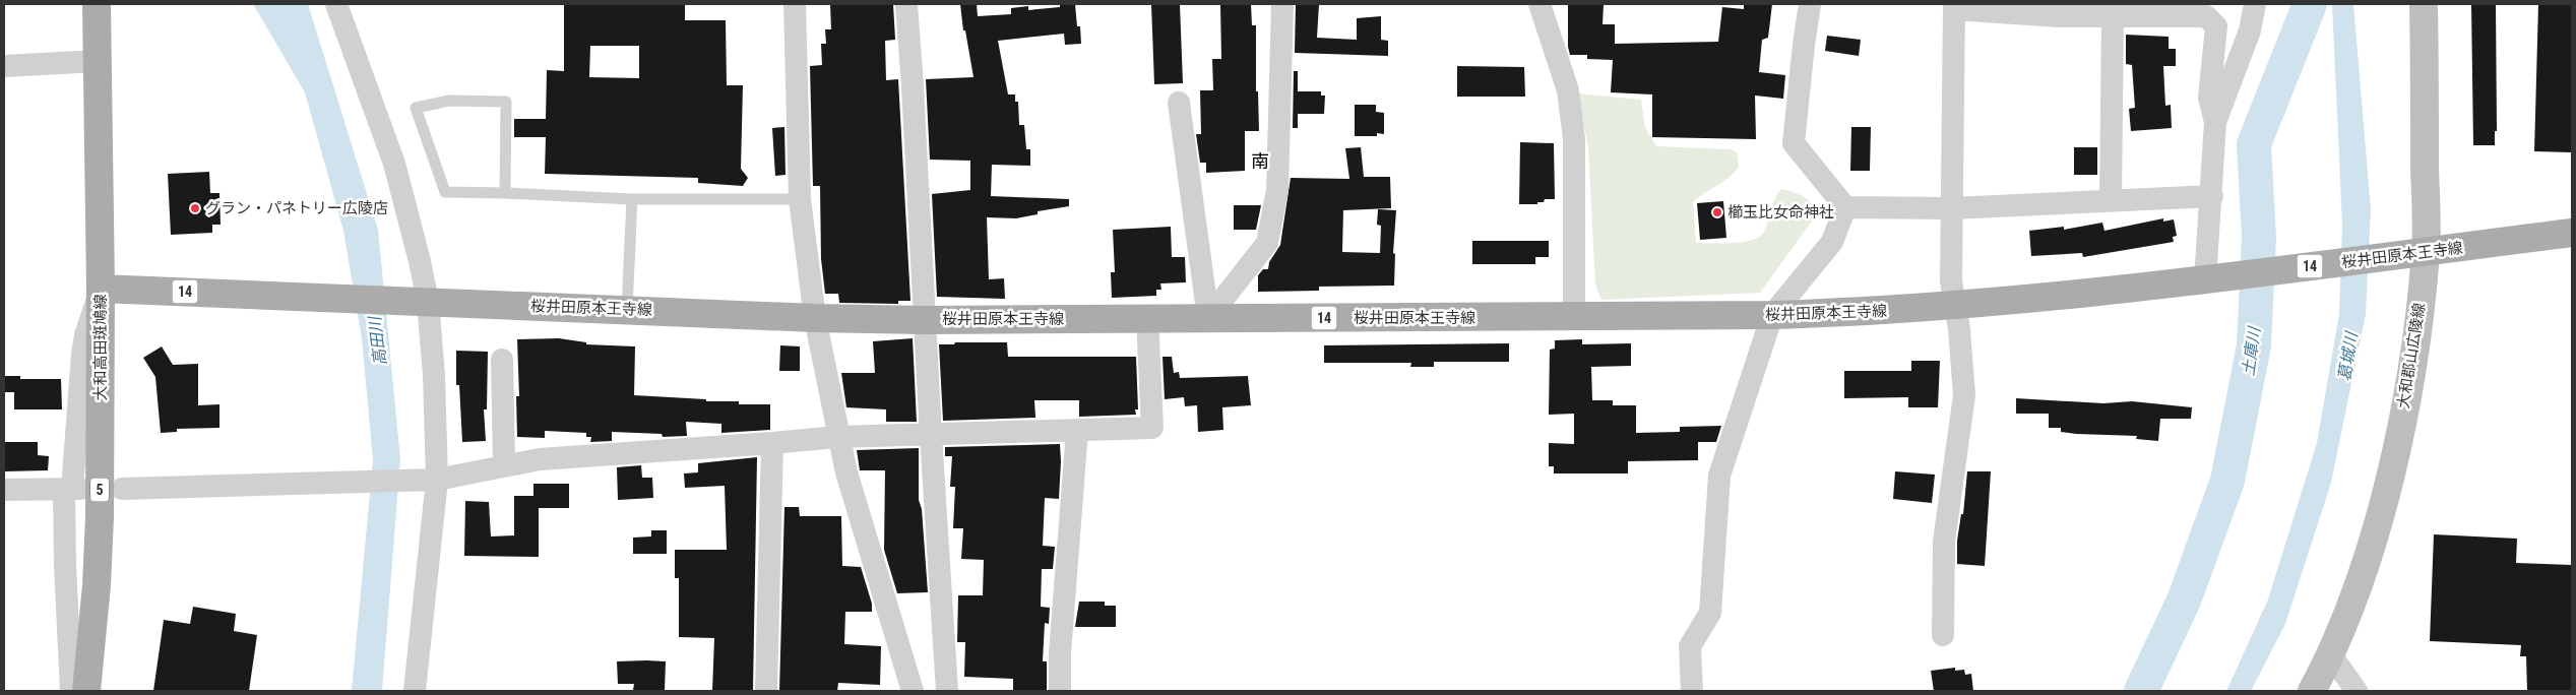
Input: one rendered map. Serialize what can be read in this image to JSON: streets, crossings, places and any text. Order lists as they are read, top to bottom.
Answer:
{
  "streets": {
    "main road": [
      "桜井田原本王寺線",
      "14",
      "大和高田斑鳩線",
      "大和郡山広陵線",
      "5"
    ]
  },
  "crossings": [
    ["桜井田原本王寺線", "大和高田斑鳩線"],
    ["桜井田原本王寺線", "大和郡山広陵線"]
  ],
  "districts": ["南"],
  "water": ["高田川", "土庫川", "葛城川"],
  "places": ["グラン・パネトリー広陵店", "櫛玉比女命神社"]
}
